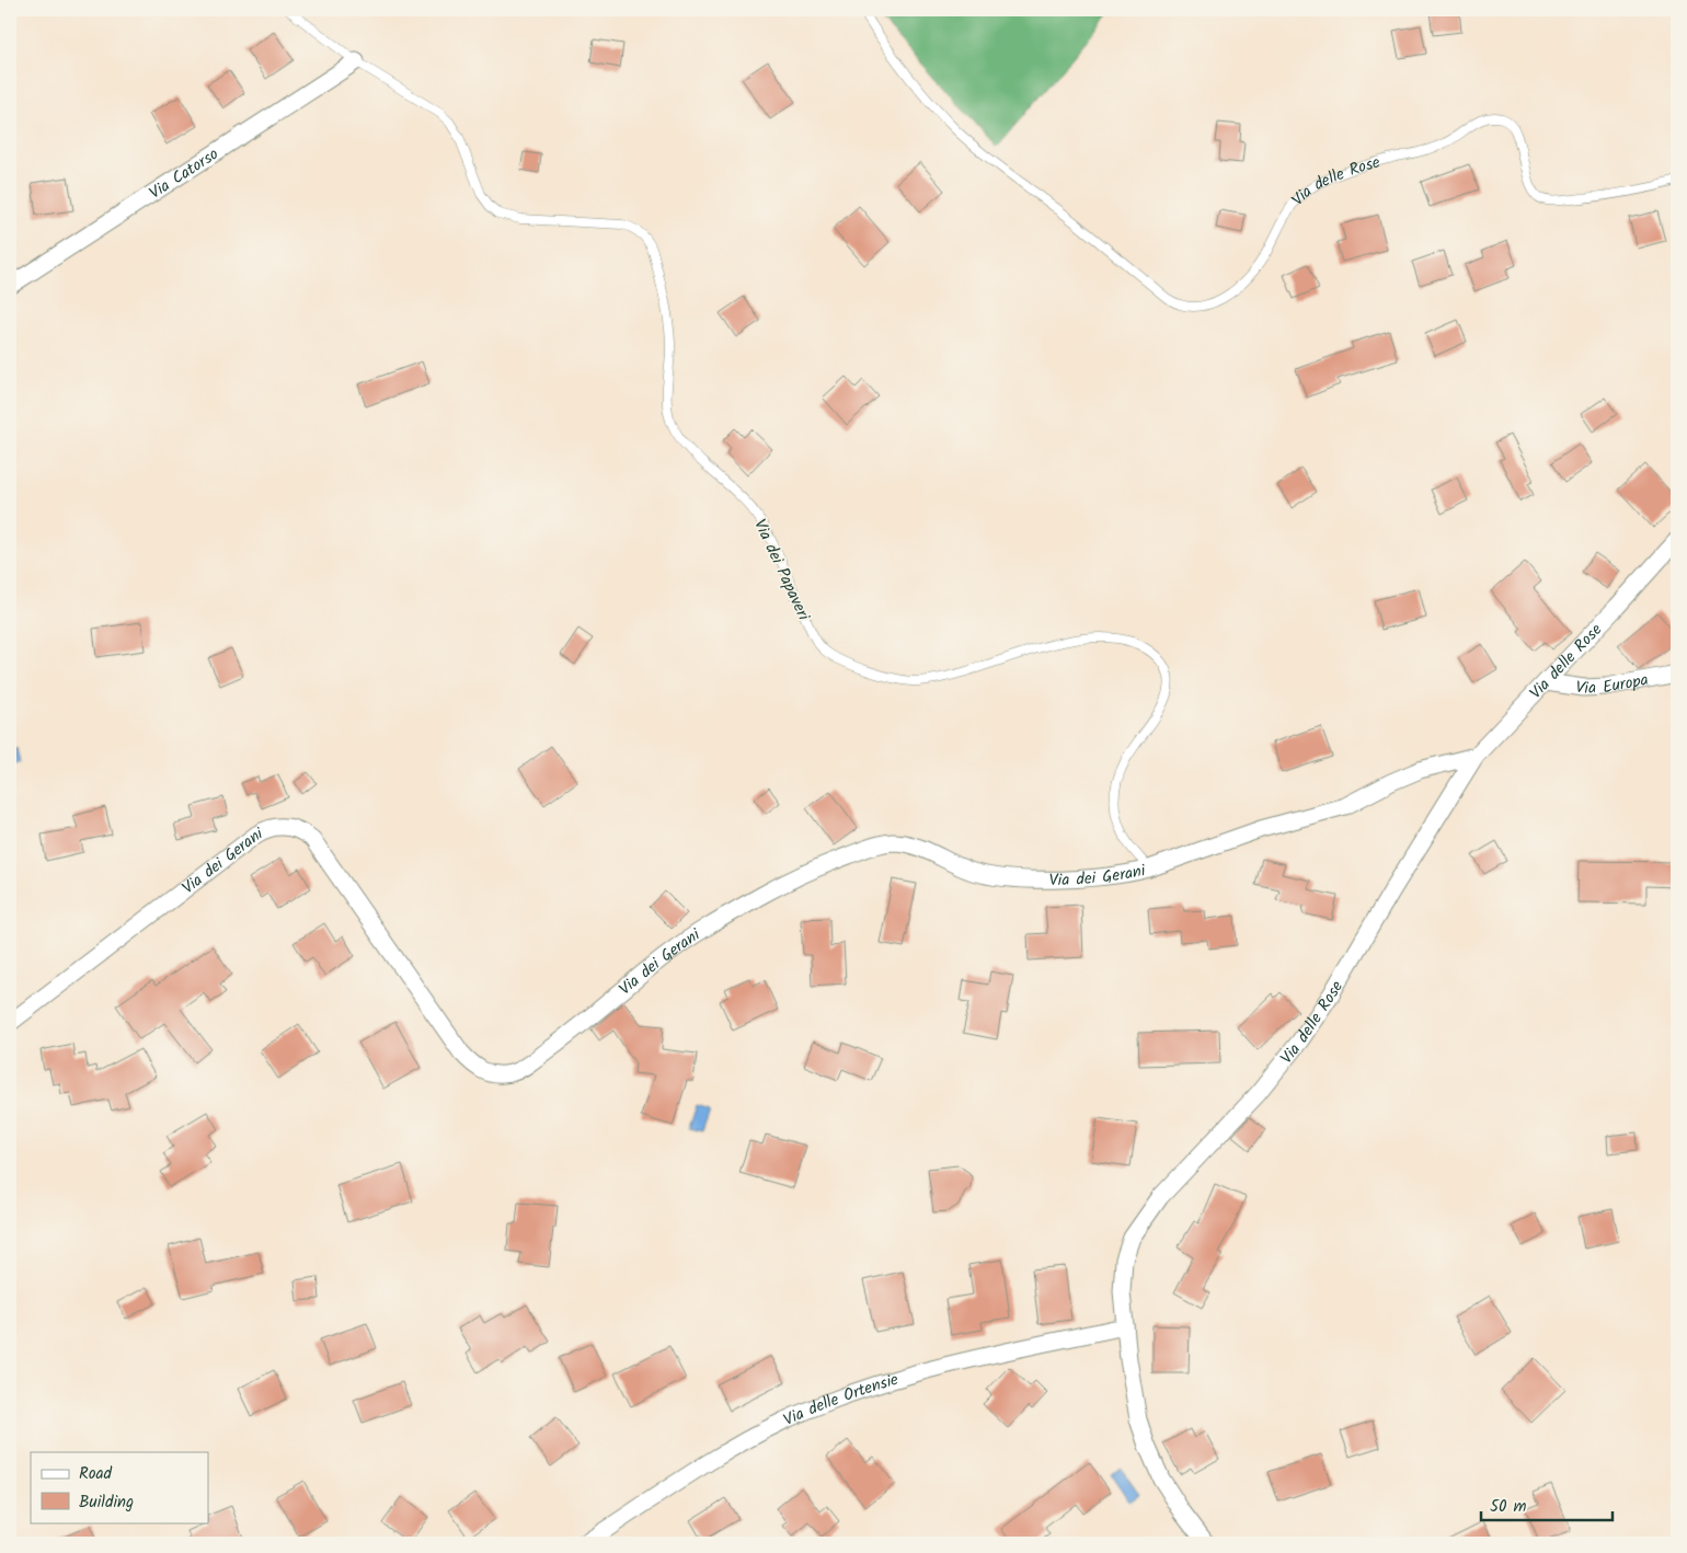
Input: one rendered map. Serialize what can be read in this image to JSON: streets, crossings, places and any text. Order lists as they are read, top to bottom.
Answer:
{
  "streets": {
    "street": [
      "Via Catorso",
      "Via delle Rose",
      "Via Europa",
      "Via dei Gerani",
      "Via delle Ortensie"
    ],
    "lane": ["Via dei Papaveri"]
  },
  "crossings": [
    ["Via Catorso", "Via dei Papaveri"],
    ["Via delle Rose", "Via Europa"],
    ["Via delle Rose", "Via dei Gerani"],
    ["Via delle Rose", "Via delle Ortensie"],
    ["Via dei Papaveri", "Via dei Gerani"]
  ],
  "legend": ["Road", "Building"],
  "scale_bar": "50 m"
}
